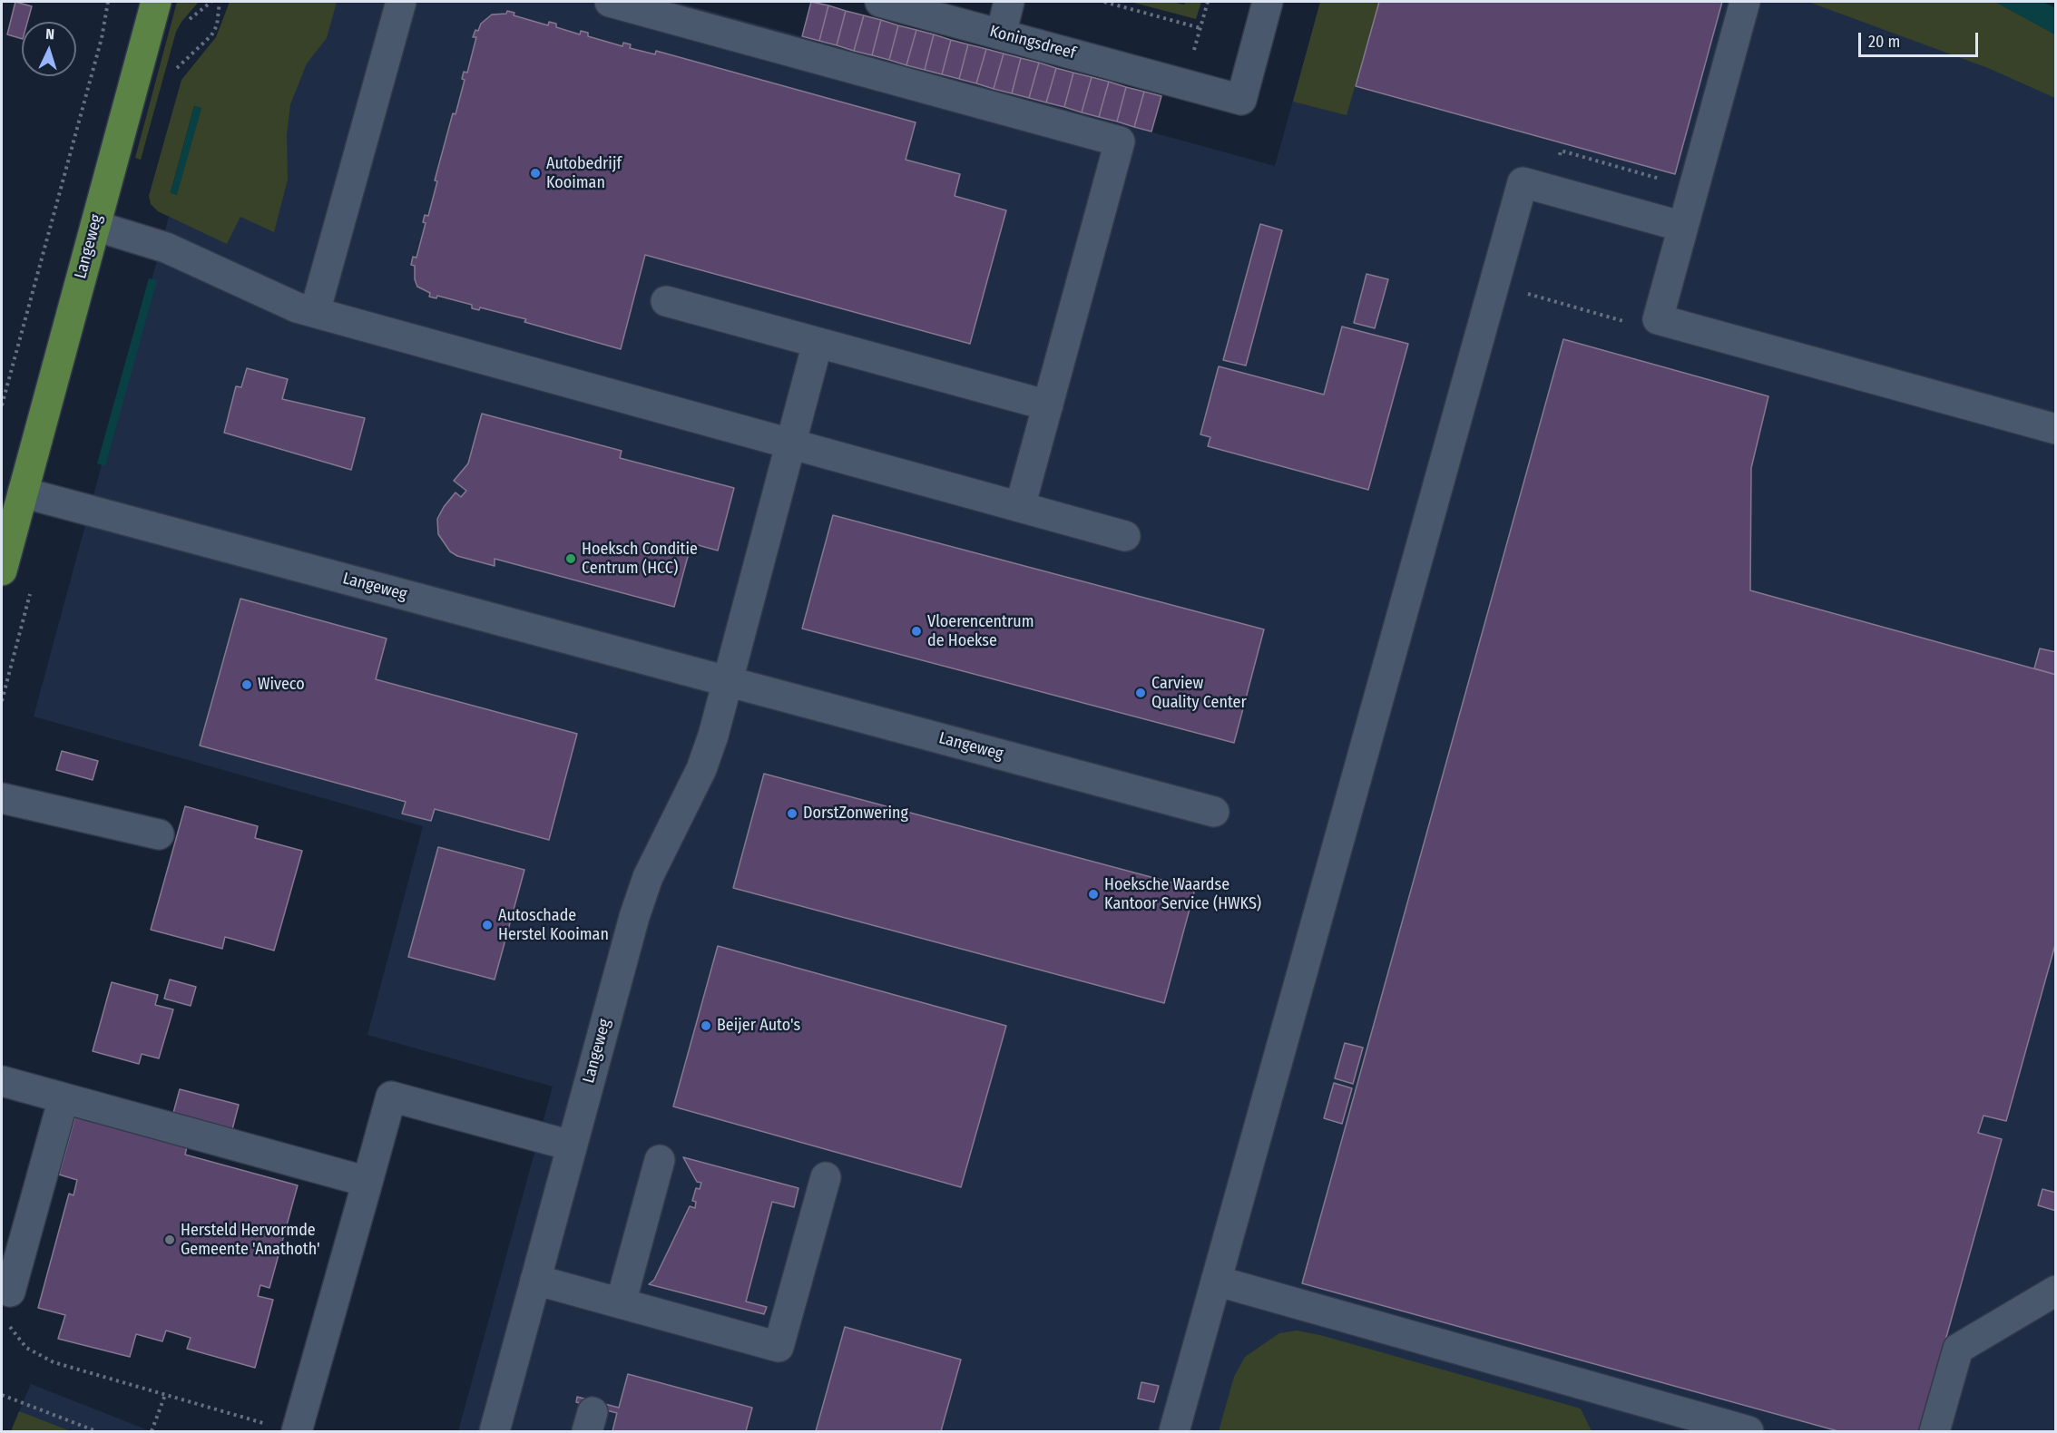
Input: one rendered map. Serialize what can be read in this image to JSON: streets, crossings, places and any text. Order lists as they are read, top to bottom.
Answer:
{
  "streets": {
    "main road": ["Langeweg"],
    "street": ["Koningsdreef"]
  },
  "places": [
    "Autobedrijf Kooiman",
    "Hoeksch Conditie Centrum (HCC)",
    "Vloerencentrum de Hoekse",
    "Wiveco",
    "Carview Quality Center",
    "DorstZonwering",
    "Hoeksche Waardse Kantoor Service (HWKS)",
    "Autoschade Herstel Kooiman",
    "Beijer Auto's",
    "Hersteld Hervormde Gemeente 'Anathoth'"
  ],
  "scale_bar": "20 m",
  "north": "top"
}
